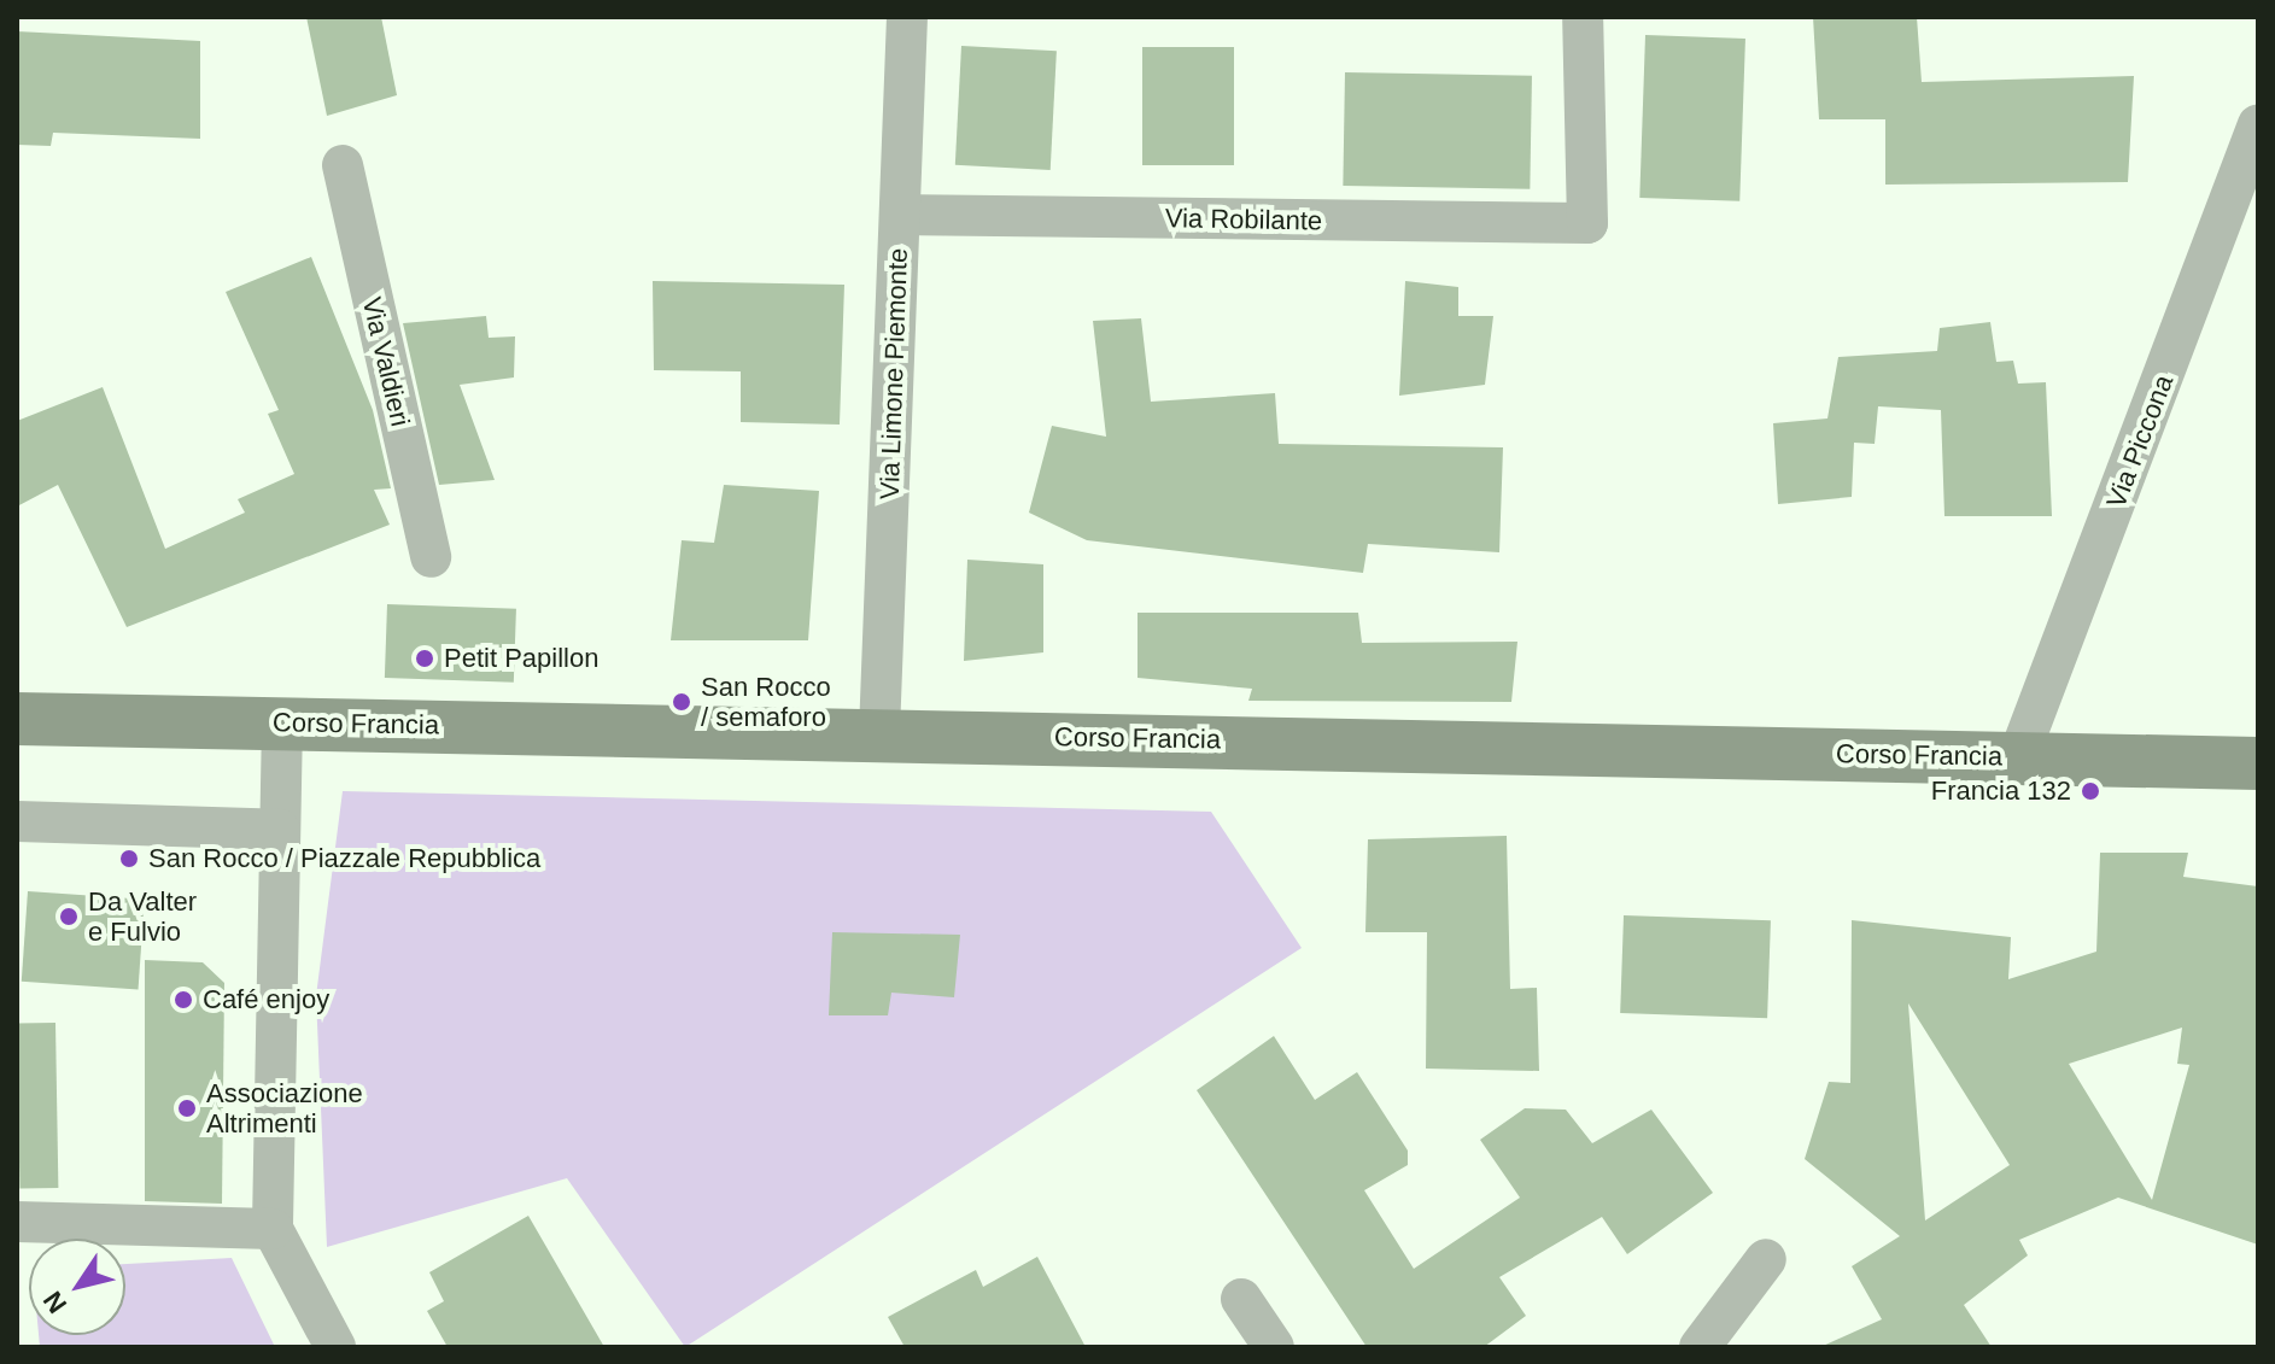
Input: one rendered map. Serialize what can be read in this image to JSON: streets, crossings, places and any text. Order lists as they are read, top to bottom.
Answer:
{
  "streets": {
    "main road": ["Corso Francia"],
    "street": [
      "Via Robilante",
      "Via Valdieri",
      "Via Limone Piemonte",
      "Via Piccona"
    ]
  },
  "crossings": [
    ["Via Robilante", "Via Limone Piemonte"],
    ["Via Limone Piemonte", "Corso Francia"],
    ["Via Piccona", "Corso Francia"]
  ],
  "places": [
    "Petit Papillon",
    "San Rocco / semaforo",
    "Francia 132",
    "San Rocco / Piazzale Repubblica",
    "Da Valter e Fulvio",
    "Café enjoy",
    "Associazione Altrimenti"
  ],
  "north": "bottom left"
}
